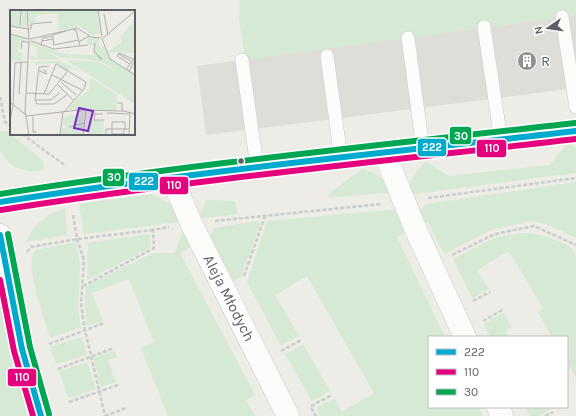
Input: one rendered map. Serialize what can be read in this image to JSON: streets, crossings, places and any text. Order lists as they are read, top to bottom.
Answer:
{
  "streets": {
    "street": ["Aleja Młodych"]
  },
  "places": {
    "building": ["R"]
  },
  "lines": ["transit line 30", "transit line 222", "transit line 110"],
  "legend": ["222", "110", "30"],
  "north": "left"
}
